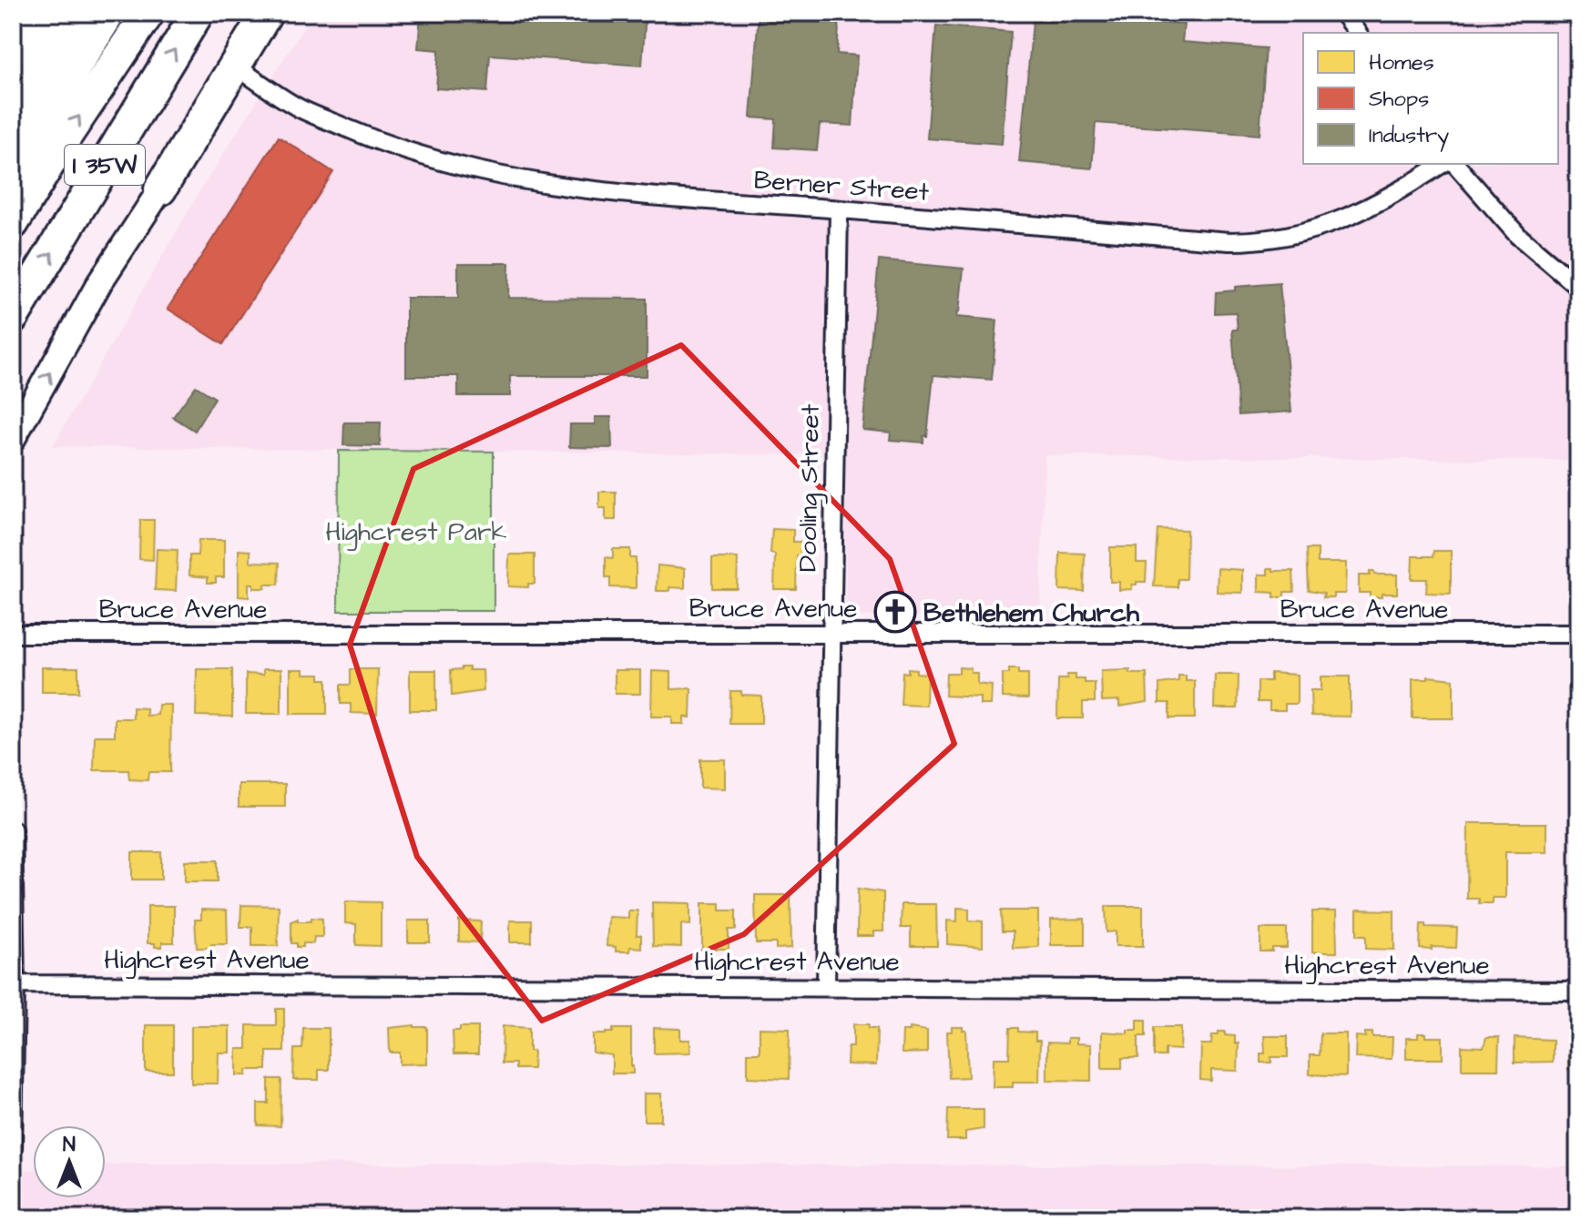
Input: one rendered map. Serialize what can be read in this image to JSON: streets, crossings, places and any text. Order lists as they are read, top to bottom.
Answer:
{
  "streets": {
    "highway": ["I 35W"],
    "street": [
      "Berner Street",
      "Dooling Street",
      "Bruce Avenue",
      "Highcrest Avenue"
    ]
  },
  "crossings": [
    ["Berner Street", "Dooling Street"],
    ["Dooling Street", "Bruce Avenue"],
    ["Dooling Street", "Highcrest Avenue"]
  ],
  "parks": ["Highcrest Park"],
  "places": {
    "church": ["Bethlehem Church"]
  },
  "legend": ["Homes", "Shops", "Industry"],
  "north": "top"
}
